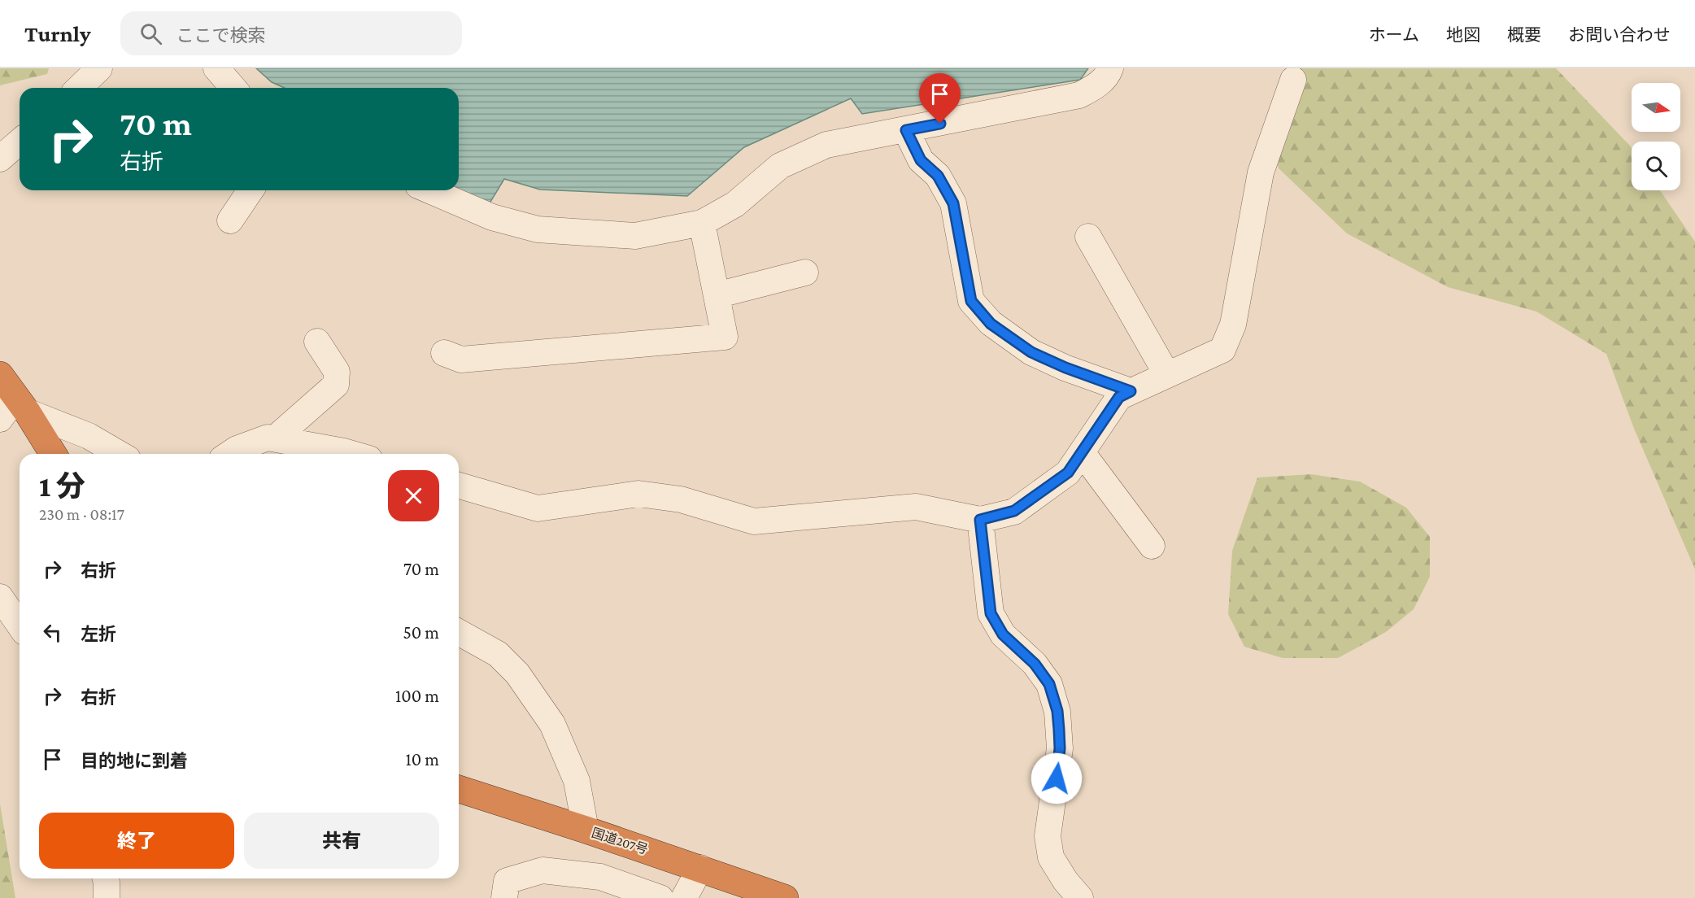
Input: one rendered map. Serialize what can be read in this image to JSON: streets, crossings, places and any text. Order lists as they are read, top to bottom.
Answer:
{
  "streets": {
    "highway": ["国道207号"]
  },
  "north": "right",
  "page": {
    "header": "Turnly",
    "search": "ここで検索",
    "nav": [
      "ホーム",
      "地図",
      "概要",
      "お問い合わせ"
    ],
    "turn": ["70 m", "右折"],
    "heading": ["1 分", "230 m · 08:17"],
    "list": [
      {
        "name": "右折",
        "value": "70 m"
      },
      {
        "name": "左折",
        "value": "50 m"
      },
      {
        "name": "右折",
        "value": "100 m"
      },
      {
        "name": "目的地に到着",
        "value": "10 m"
      }
    ],
    "buttons": ["終了", "共有"]
  }
}
